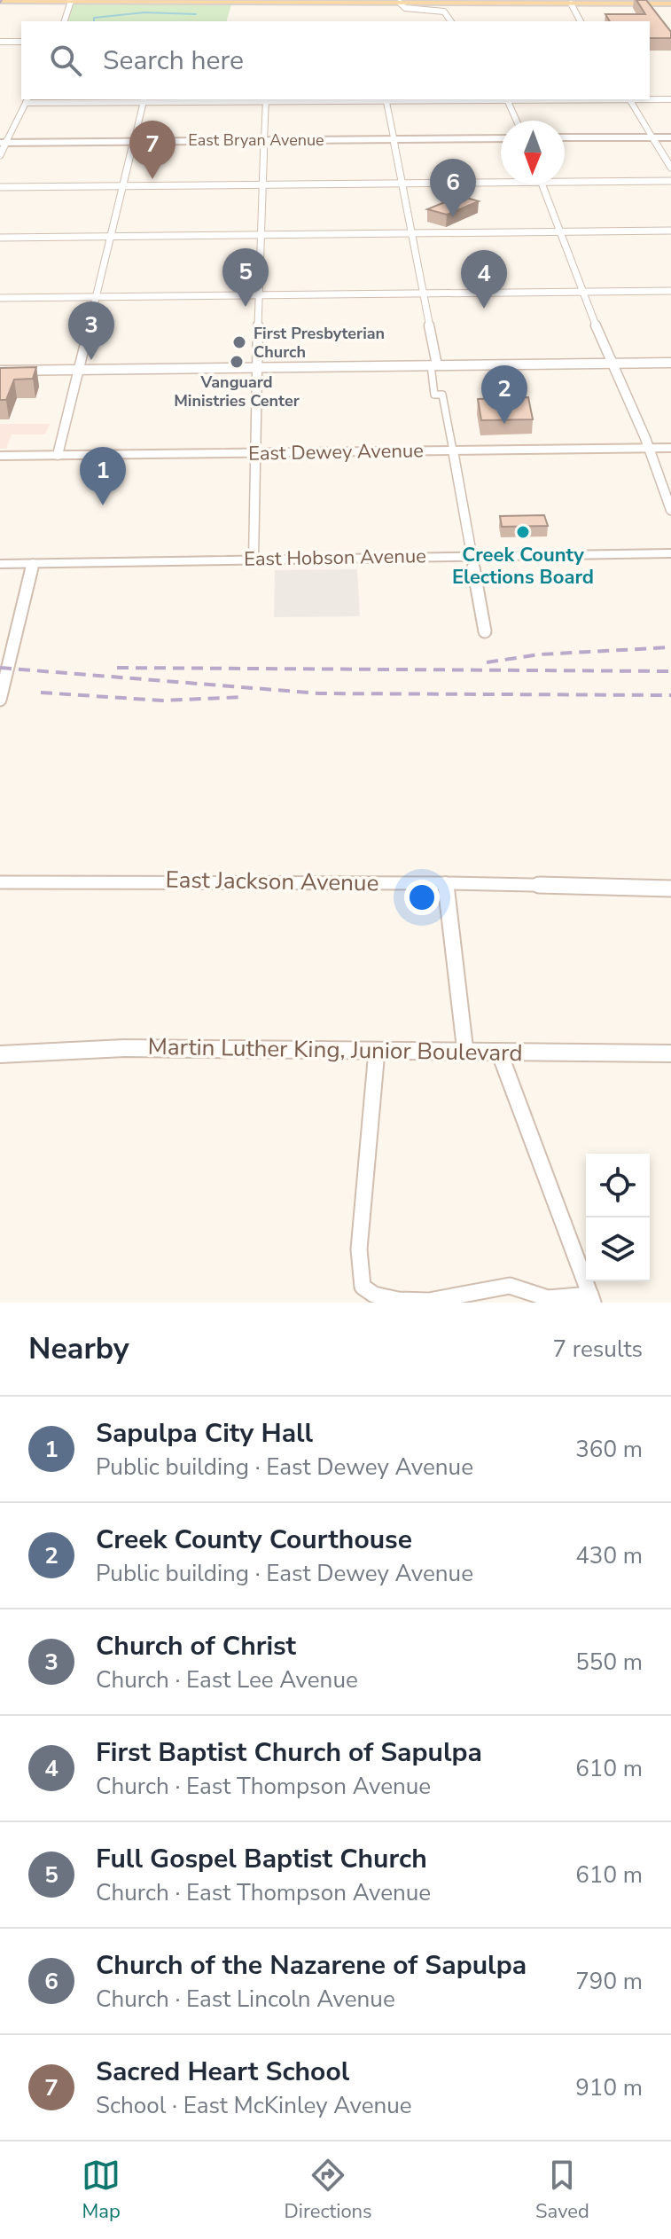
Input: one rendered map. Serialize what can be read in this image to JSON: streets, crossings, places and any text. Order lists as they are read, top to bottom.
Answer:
{
  "streets": {
    "main road": ["East Dewey Avenue"],
    "street": [
      "East Bryan Avenue",
      "East Hobson Avenue",
      "East Jackson Avenue",
      "Martin Luther King, Junior Boulevard"
    ]
  },
  "places": ["First Presbyterian Church", "Vanguard Ministries Center", "Creek County Elections Board"],
  "north": "bottom",
  "page": {
    "search": "Search here",
    "pins": [
      "7",
      "6",
      "5",
      "4",
      "3",
      "2",
      "1"
    ],
    "heading": ["Nearby", "7 results"],
    "list": [
      {
        "mark": "1",
        "name": "Sapulpa City Hall",
        "note": "Public building · East Dewey Avenue",
        "value": "360 m"
      },
      {
        "mark": "2",
        "name": "Creek County Courthouse",
        "note": "Public building · East Dewey Avenue",
        "value": "430 m"
      },
      {
        "mark": "3",
        "name": "Church of Christ",
        "note": "Church · East Lee Avenue",
        "value": "550 m"
      },
      {
        "mark": "4",
        "name": "First Baptist Church of Sapulpa",
        "note": "Church · East Thompson Avenue",
        "value": "610 m"
      },
      {
        "mark": "5",
        "name": "Full Gospel Baptist Church",
        "note": "Church · East Thompson Avenue",
        "value": "610 m"
      },
      {
        "mark": "6",
        "name": "Church of the Nazarene of Sapulpa",
        "note": "Church · East Lincoln Avenue",
        "value": "790 m"
      },
      {
        "mark": "7",
        "name": "Sacred Heart School",
        "note": "School · East McKinley Avenue",
        "value": "910 m"
      }
    ],
    "nav": ["Map", "Directions", "Saved"]
  }
}
